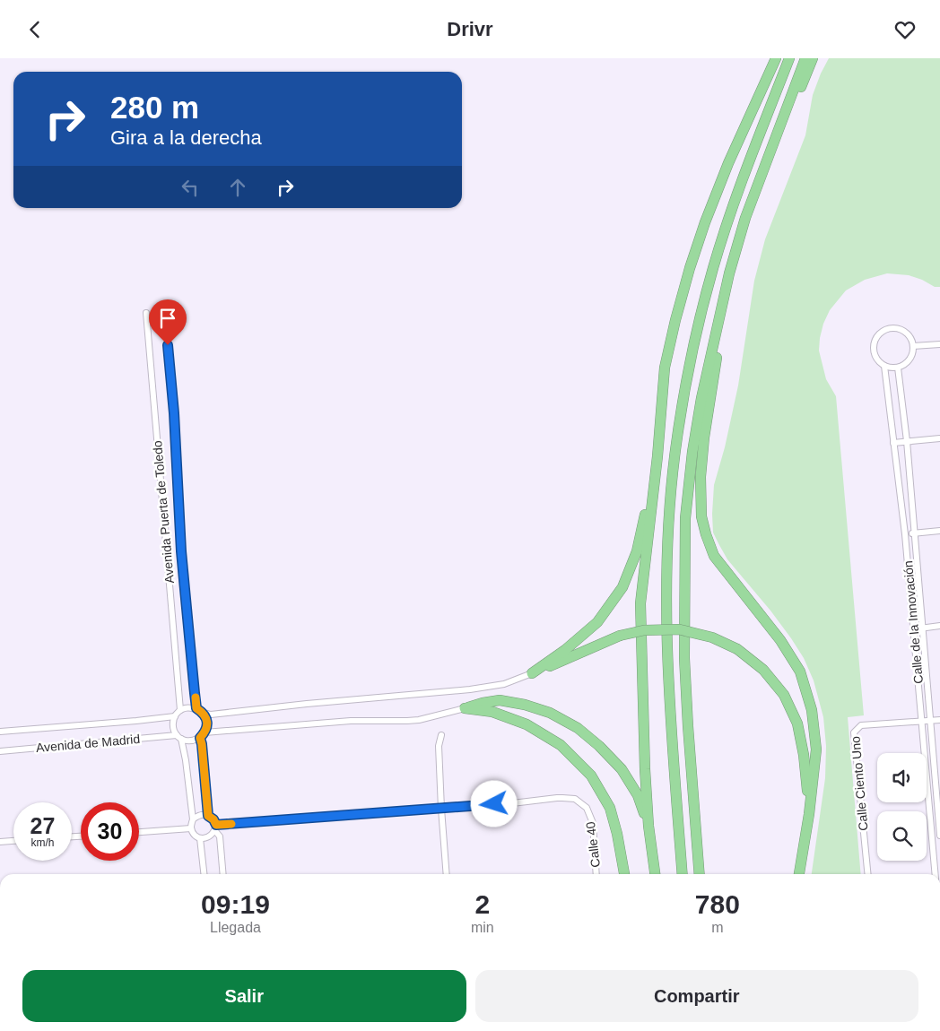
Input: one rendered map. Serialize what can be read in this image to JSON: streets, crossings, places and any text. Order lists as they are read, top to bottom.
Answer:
{
  "streets": {
    "street": [
      "Avenida Puerta de Toledo",
      "Calle de la Innovación",
      "Avenida de Madrid",
      "Calle Ciento Uno",
      "Calle 40"
    ]
  },
  "crossings": [
    ["Avenida Puerta de Toledo", "Avenida de Madrid"],
    ["Calle de la Innovación", "Calle Ciento Uno"]
  ],
  "page": {
    "header": "Drivr",
    "turn": ["280 m", "Gira a la derecha"],
    "speed": "27 km/h",
    "limit": "30",
    "eta": [
      "09:19",
      "Llegada",
      "2",
      "min",
      "780",
      "m"
    ],
    "buttons": ["Salir", "Compartir"]
  }
}
